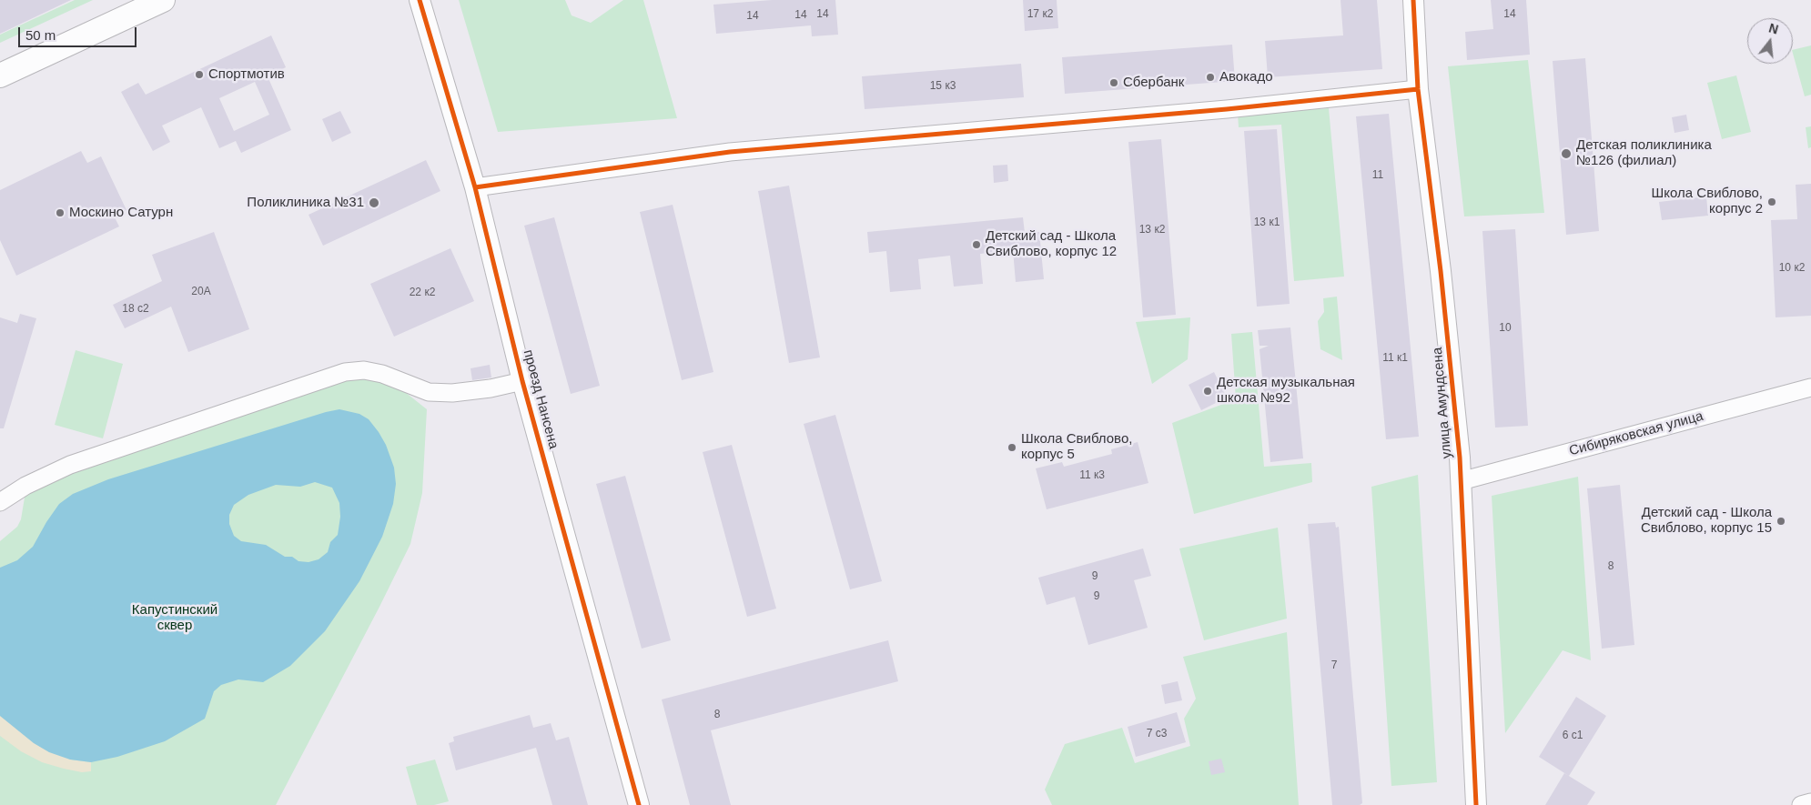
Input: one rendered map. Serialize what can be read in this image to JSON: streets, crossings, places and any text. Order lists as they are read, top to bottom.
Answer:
{
  "streets": {
    "street": ["проезд Нансена", "улица Амундсена", "Сибиряковская улица"]
  },
  "crossings": [
    ["улица Амундсена", "Сибиряковская улица"]
  ],
  "parks": ["Капустинский сквер"],
  "places": [
    "Спортмотив",
    "Авокадо",
    "Сбербанк",
    "Детская поликлиника №126 (филиал)",
    "Школа Свиблово, корпус 2",
    "Поликлиника №31",
    "Москино Сатурн",
    "Детский сад - Школа Свиблово, корпус 12",
    "Детская музыкальная школа №92",
    "Школа Свиблово, корпус 5",
    "Детский сад - Школа Свиблово, корпус 15"
  ],
  "house_numbers": [
    "14",
    "17 к2",
    "14",
    "14",
    "14",
    "15 к3",
    "11",
    "13 к1",
    "13 к2",
    "10 к2",
    "20А",
    "22 к2",
    "18 с2",
    "10",
    "11 к1",
    "11 к3",
    "8",
    "9",
    "9",
    "7",
    "8",
    "7 с3",
    "6 с1"
  ],
  "scale_bar": "50 m",
  "north": "top"
}
